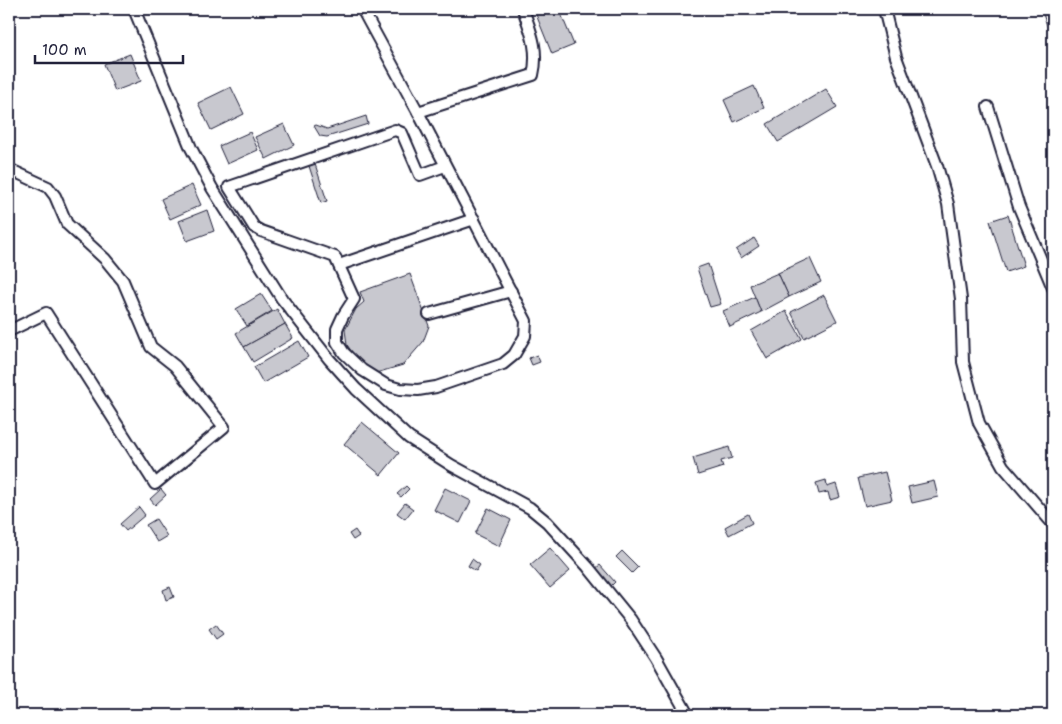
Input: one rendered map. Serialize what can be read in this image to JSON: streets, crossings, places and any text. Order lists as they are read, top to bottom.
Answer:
{
  "scale_bar": "100 m"
}
